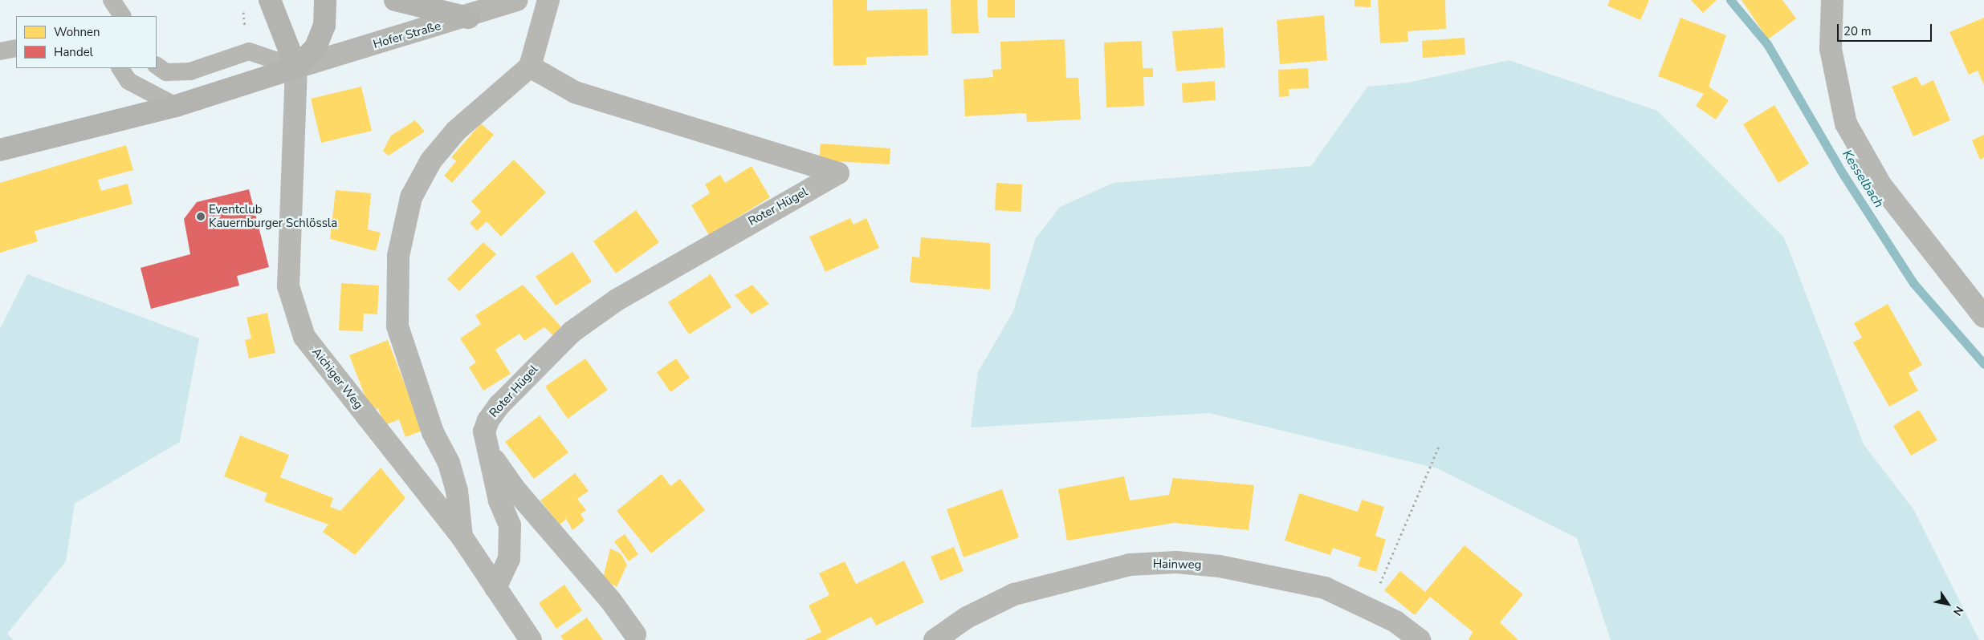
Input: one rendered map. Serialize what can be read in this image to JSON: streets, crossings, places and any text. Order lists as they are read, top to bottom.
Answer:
{
  "streets": {
    "street": [
      "Hofer Straße",
      "Roter Hügel",
      "Aichiger Weg",
      "Hainweg"
    ]
  },
  "crossings": [
    ["Hofer Straße", "Aichiger Weg"],
    ["Roter Hügel", "Aichiger Weg"]
  ],
  "water": ["Kesselbach"],
  "places": ["Eventclub Kauernburger Schlössla"],
  "legend": ["Wohnen", "Handel"],
  "scale_bar": "20 m",
  "north": "bottom right"
}
